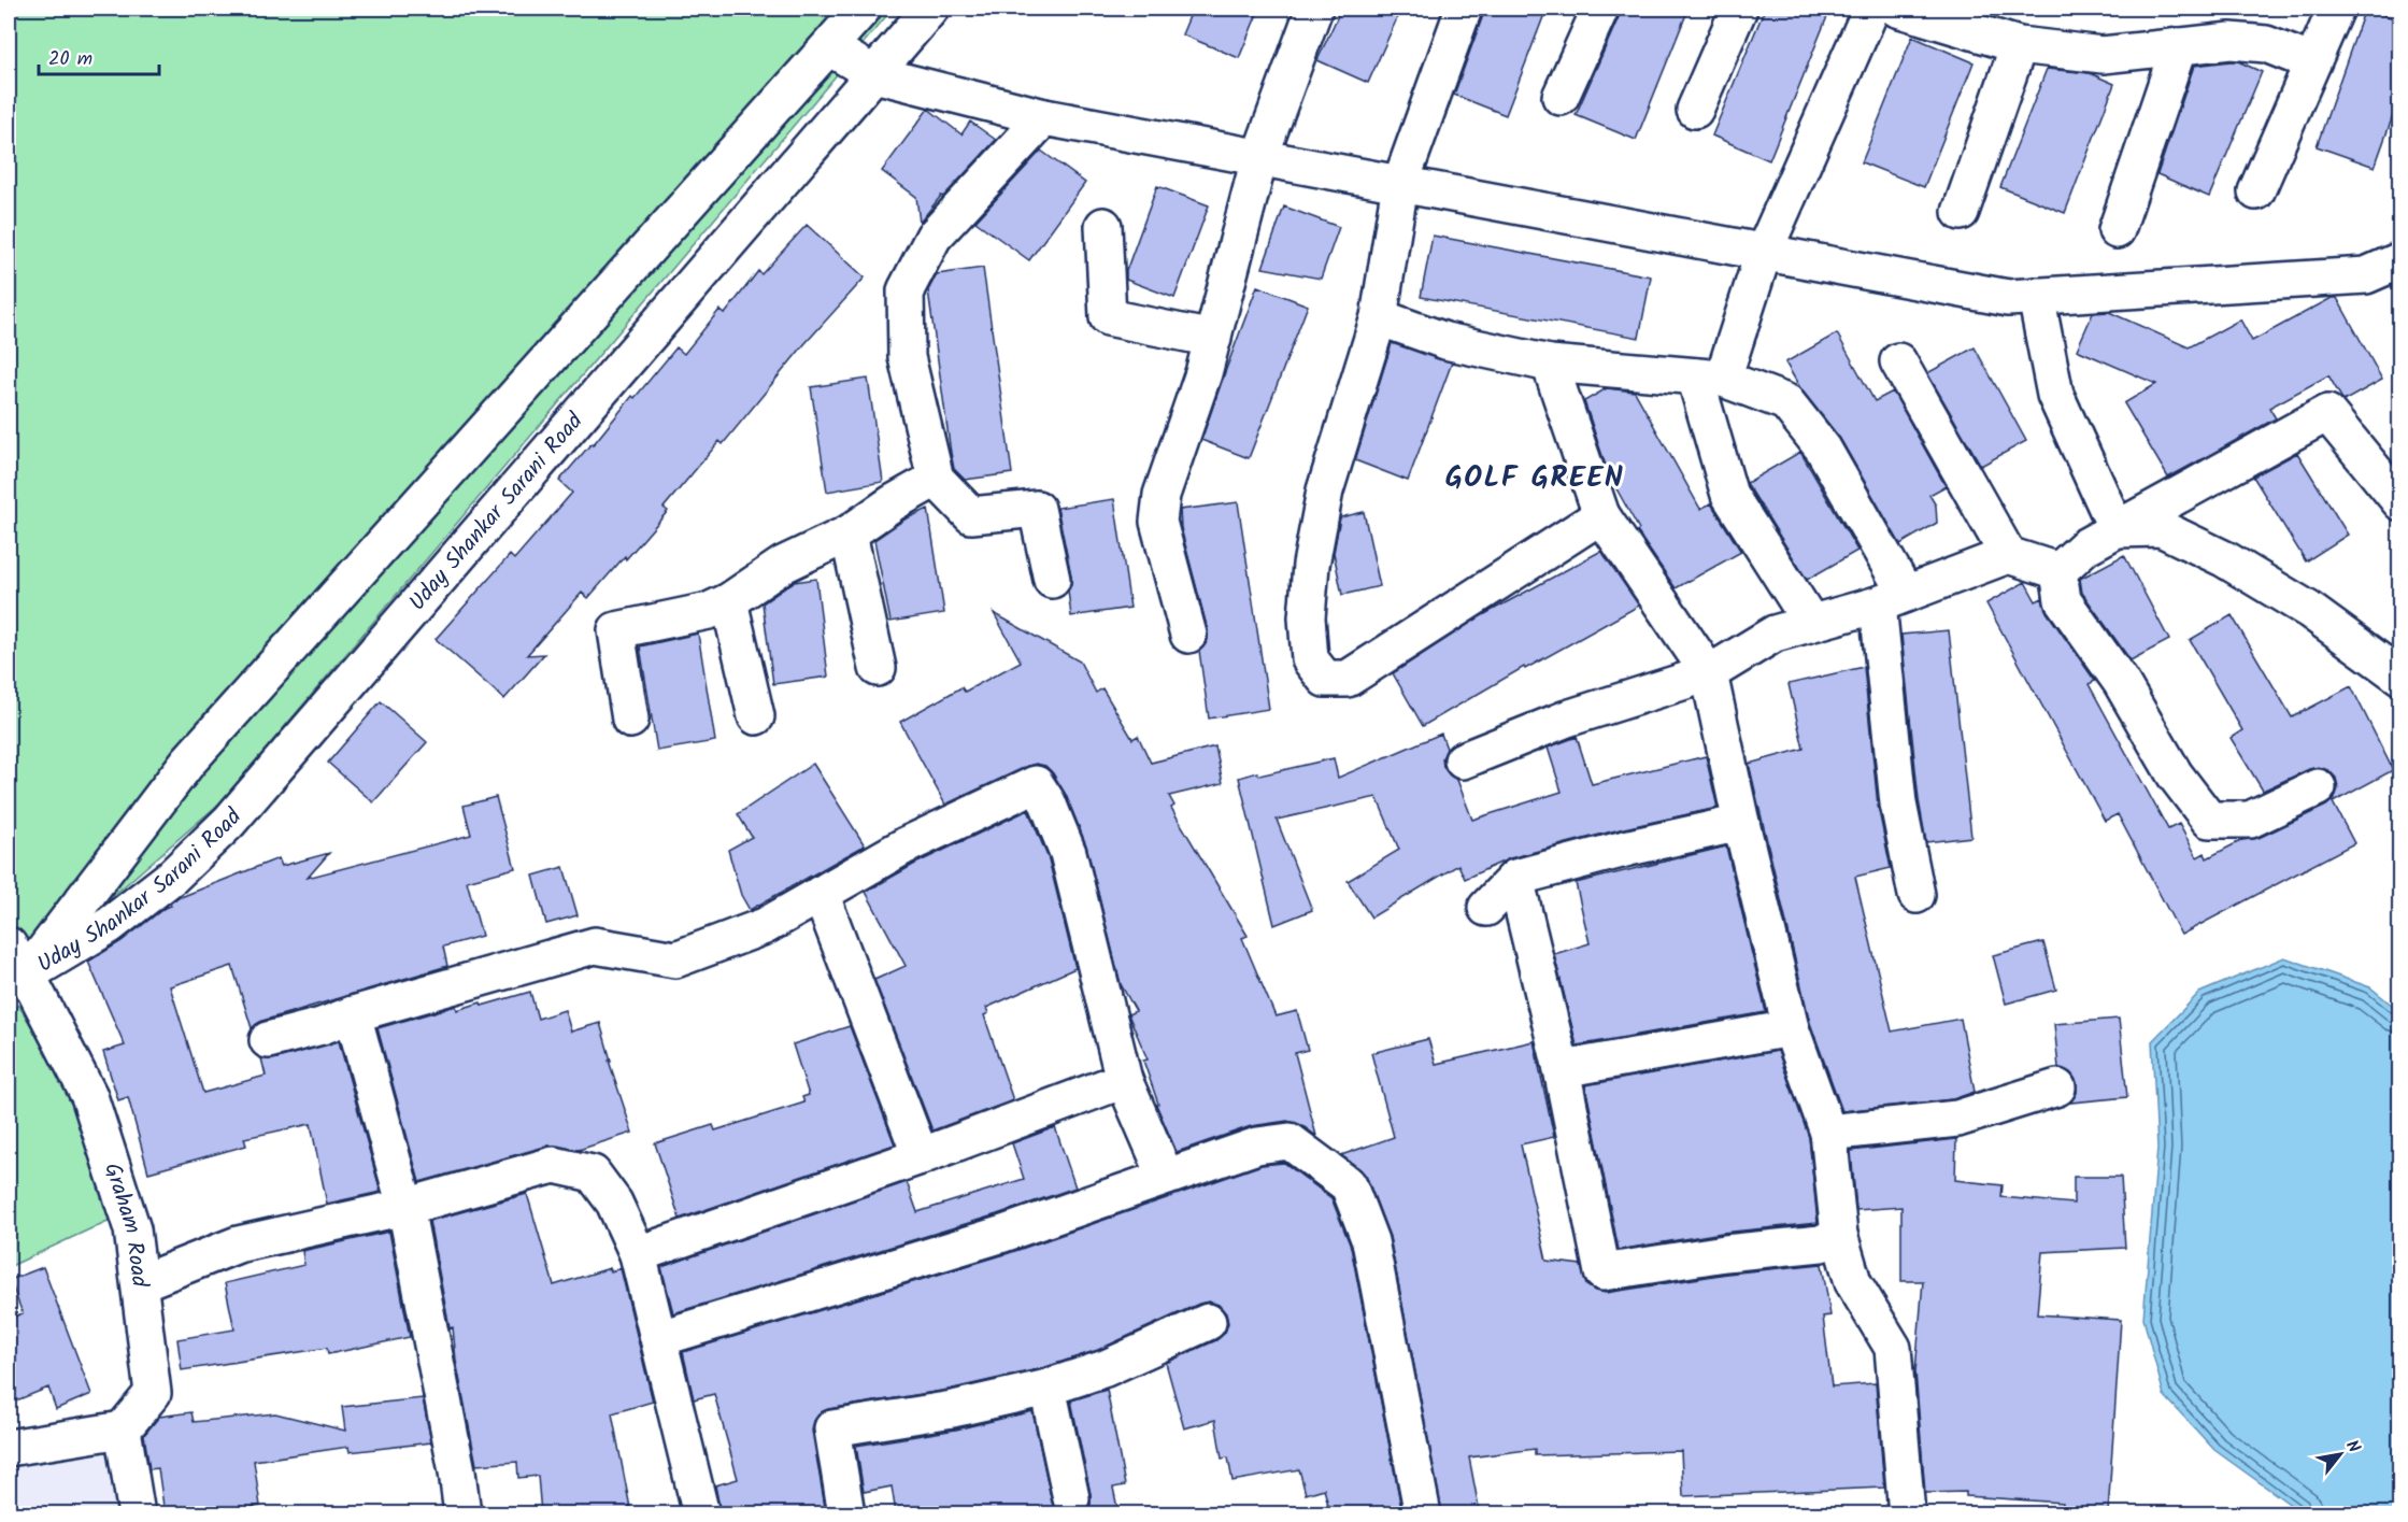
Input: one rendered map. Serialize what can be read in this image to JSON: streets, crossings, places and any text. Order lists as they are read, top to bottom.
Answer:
{
  "streets": {
    "street": ["Uday Shankar Sarani Road", "Graham Road"]
  },
  "crossings": [
    ["Uday Shankar Sarani Road", "Graham Road"]
  ],
  "districts": ["GOLF GREEN"],
  "scale_bar": "20 m",
  "north": "top right"
}
